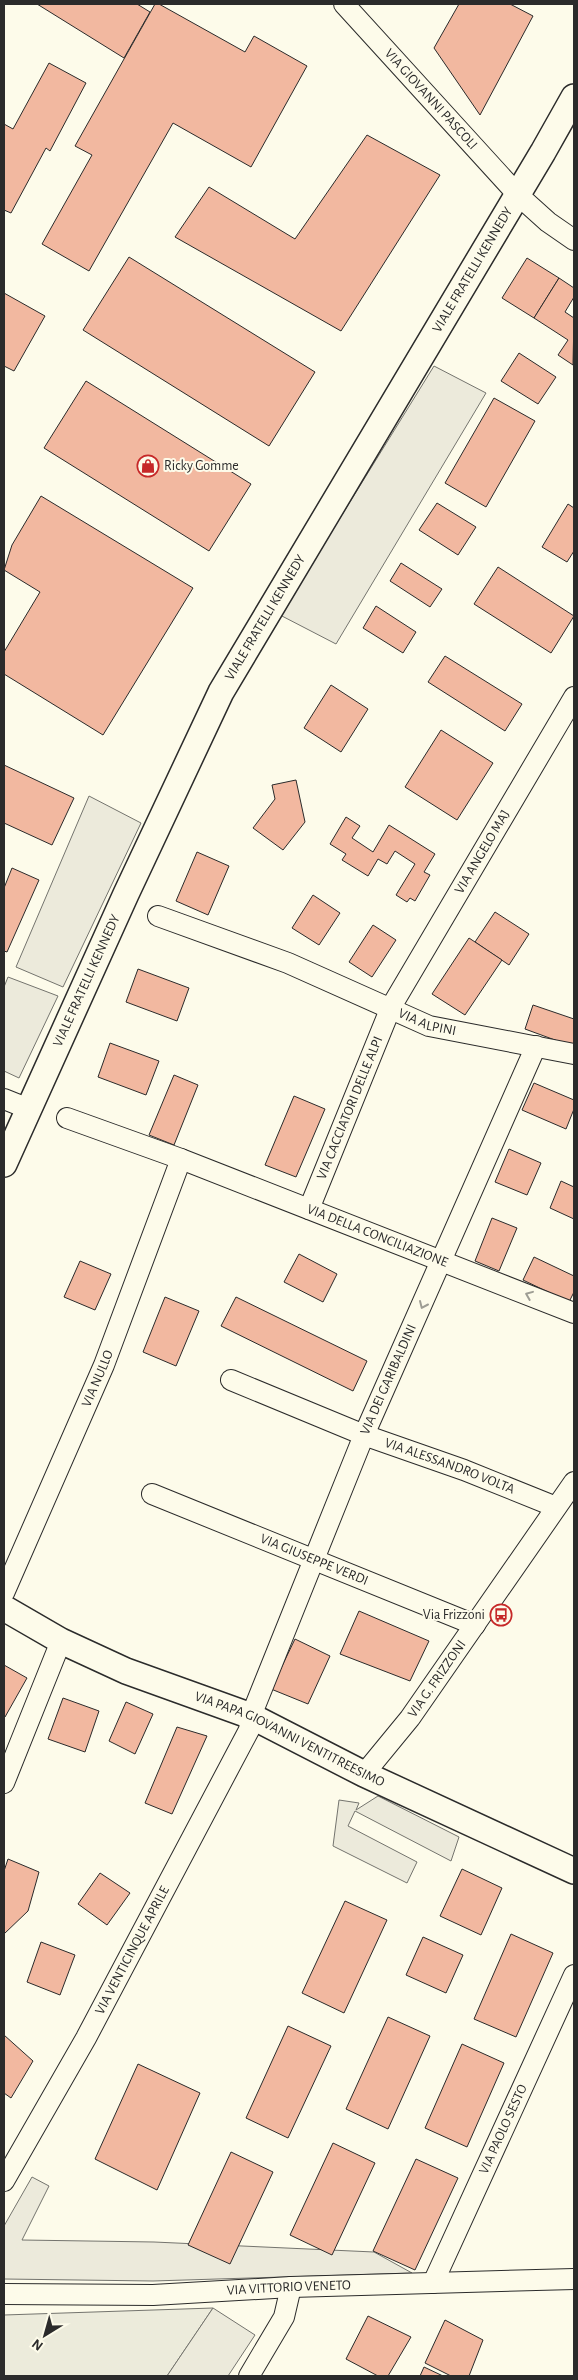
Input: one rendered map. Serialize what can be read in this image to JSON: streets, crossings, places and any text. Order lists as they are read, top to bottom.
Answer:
{
  "streets": {
    "street": [
      "VIA GIOVANNI PASCOLI",
      "VIALE FRATELLI KENNEDY",
      "VIA ANGELO MAJ",
      "VIA ALPINI",
      "VIA CACCIATORI DELLE ALPI",
      "VIA DELLA CONCILIAZIONE",
      "VIA NULLO",
      "VIA DEI GARIBALDINI",
      "VIA ALESSANDRO VOLTA",
      "VIA GIUSEPPE VERDI",
      "VIA G. FRIZZONI",
      "VIA PAPA GIOVANNI VENTITREESIMO",
      "VIA VENTICINQUE APRILE",
      "VIA PAOLO SESTO",
      "VIA VITTORIO VENETO"
    ]
  },
  "crossings": [
    ["VIA GIOVANNI PASCOLI", "VIALE FRATELLI KENNEDY"],
    ["VIA ANGELO MAJ", "VIA ALPINI"],
    ["VIA ANGELO MAJ", "VIA CACCIATORI DELLE ALPI"],
    ["VIA ALPINI", "VIA CACCIATORI DELLE ALPI"],
    ["VIA ALPINI", "VIA DEI GARIBALDINI"],
    ["VIA CACCIATORI DELLE ALPI", "VIA DELLA CONCILIAZIONE"],
    ["VIA DELLA CONCILIAZIONE", "VIA NULLO"],
    ["VIA DELLA CONCILIAZIONE", "VIA DEI GARIBALDINI"],
    ["VIA DEI GARIBALDINI", "VIA ALESSANDRO VOLTA"],
    ["VIA DEI GARIBALDINI", "VIA GIUSEPPE VERDI"],
    ["VIA DEI GARIBALDINI", "VIA PAPA GIOVANNI VENTITREESIMO"],
    ["VIA DEI GARIBALDINI", "VIA VENTICINQUE APRILE"],
    ["VIA ALESSANDRO VOLTA", "VIA G. FRIZZONI"],
    ["VIA GIUSEPPE VERDI", "VIA G. FRIZZONI"],
    ["VIA G. FRIZZONI", "VIA PAPA GIOVANNI VENTITREESIMO"],
    ["VIA PAPA GIOVANNI VENTITREESIMO", "VIA VENTICINQUE APRILE"],
    ["VIA PAOLO SESTO", "VIA VITTORIO VENETO"]
  ],
  "places": {
    "shop": ["Ricky Gomme"],
    "bus stop": ["Via Frizzoni"]
  },
  "north": "bottom left"
}
